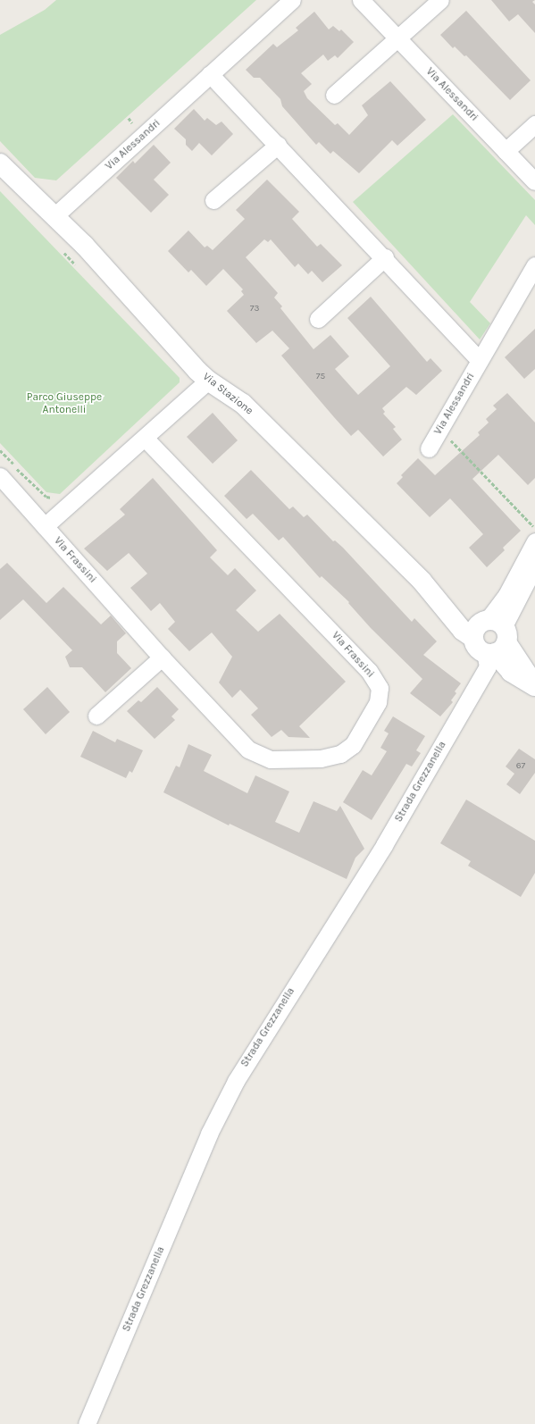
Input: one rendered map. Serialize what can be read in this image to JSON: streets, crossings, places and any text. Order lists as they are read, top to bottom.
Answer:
{
  "streets": {
    "street": [
      "Via Alessandri",
      "Via Stazione",
      "Via Frassini",
      "Strada Grezzanella"
    ]
  },
  "crossings": [
    ["Via Alessandri", "Via Stazione"],
    ["Via Stazione", "Strada Grezzanella"]
  ],
  "parks": ["Parco Giuseppe Antonelli"],
  "house_numbers": ["73", "75", "67"]
}
